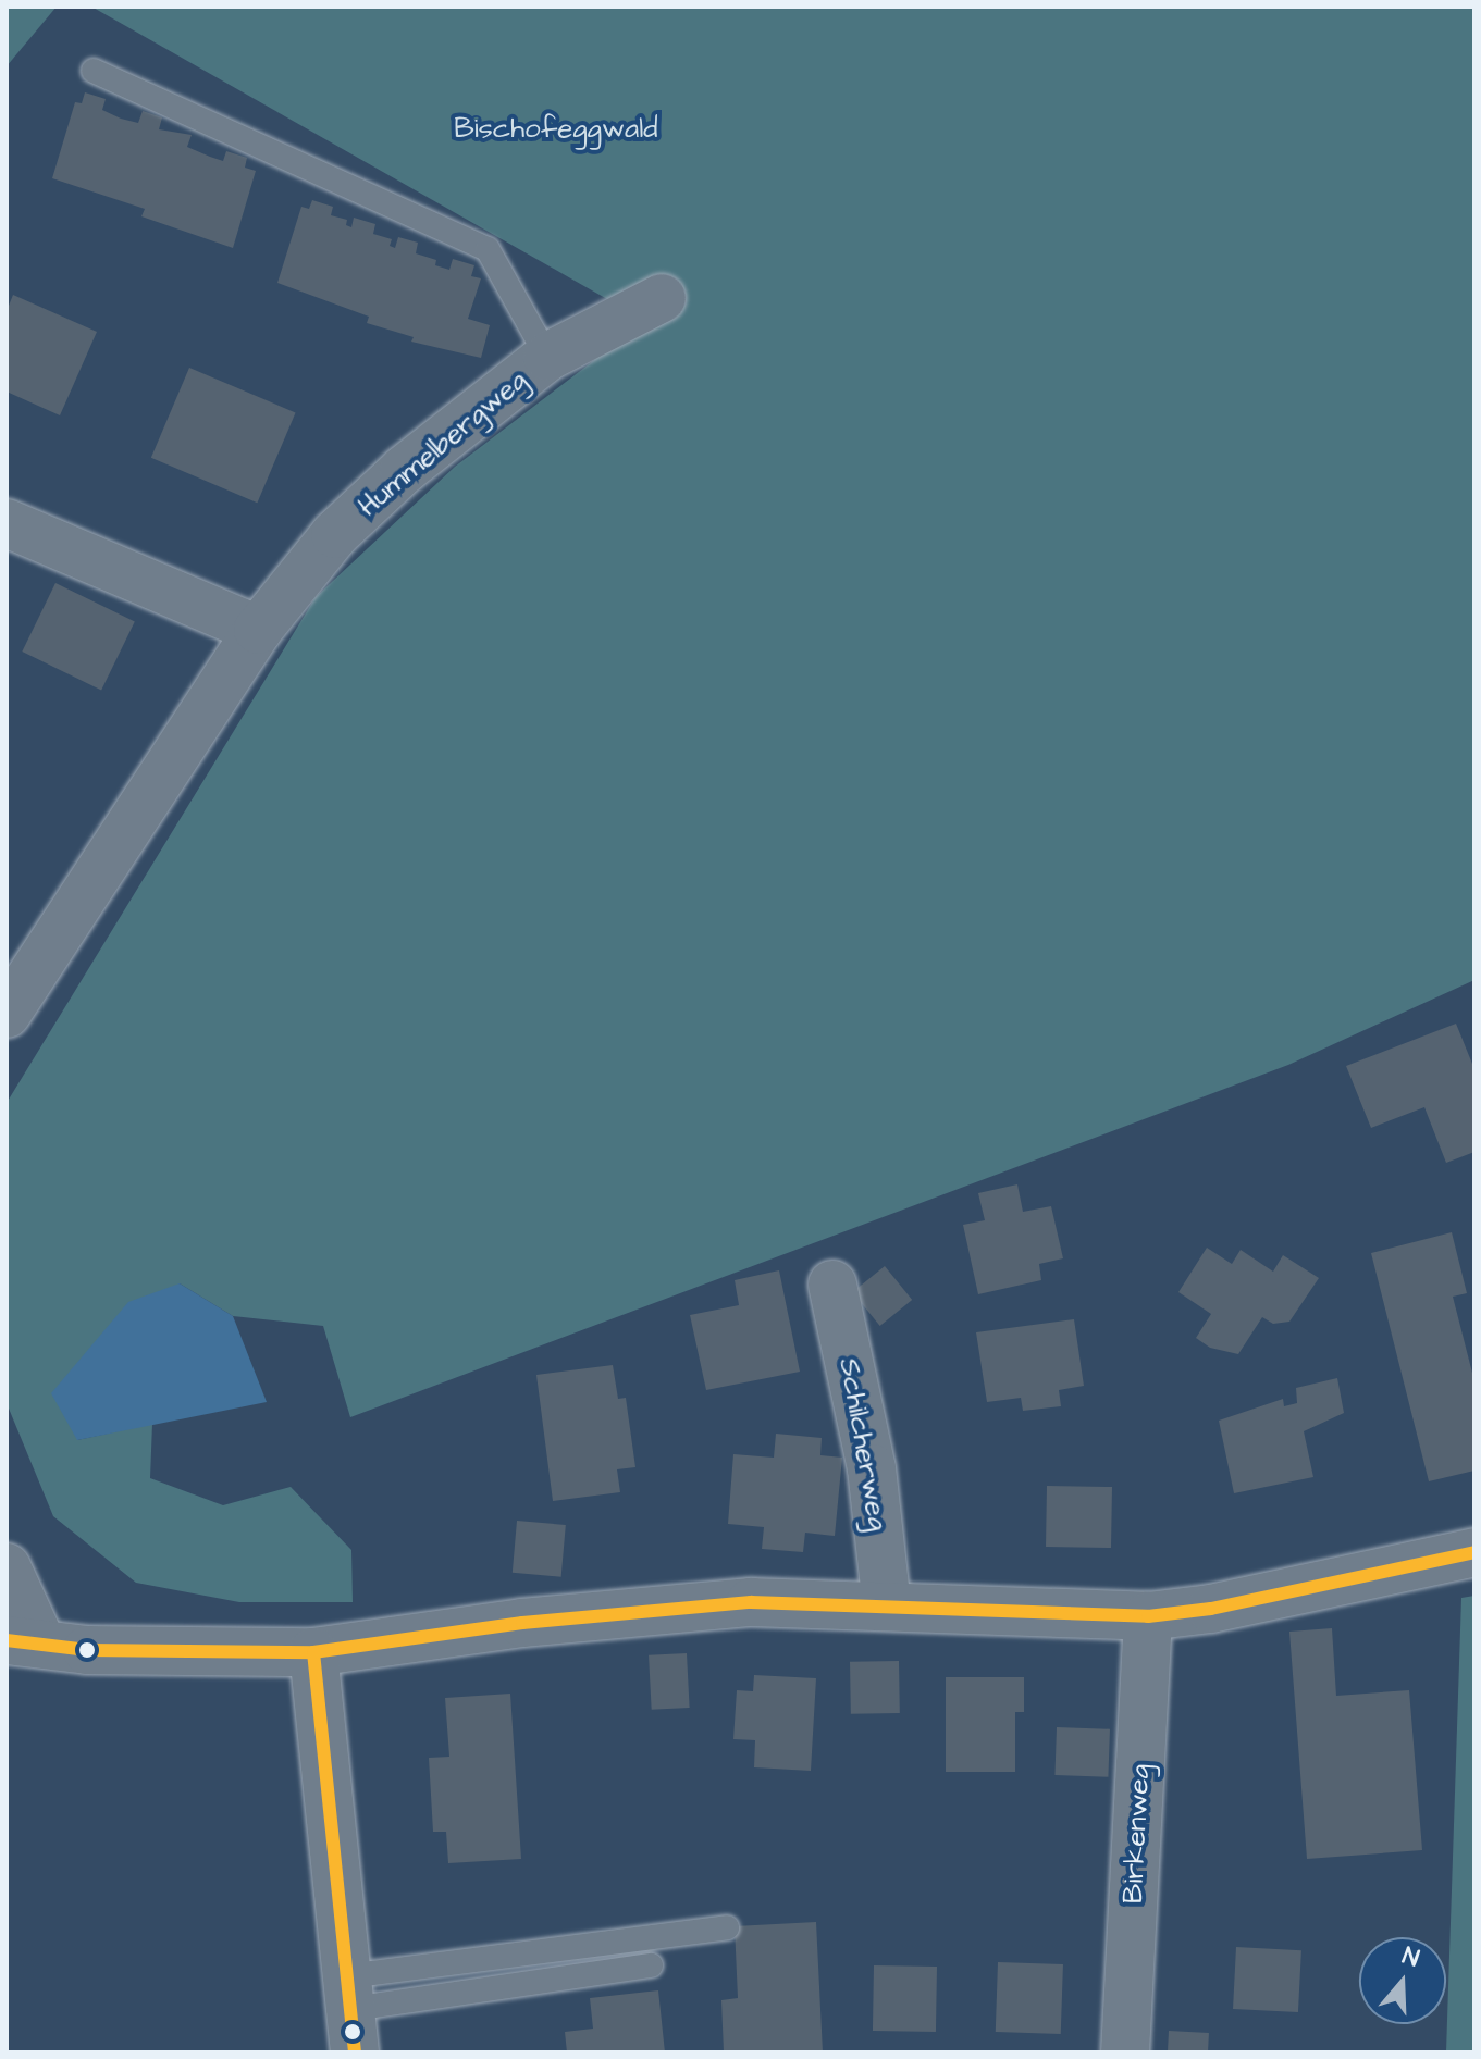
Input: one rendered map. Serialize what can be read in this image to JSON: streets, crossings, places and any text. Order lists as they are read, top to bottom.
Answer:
{
  "streets": {
    "street": ["Hummelbergweg", "Schilcherweg", "Birkenweg"]
  },
  "parks": ["Bischofeggwald"],
  "north": "top"
}
